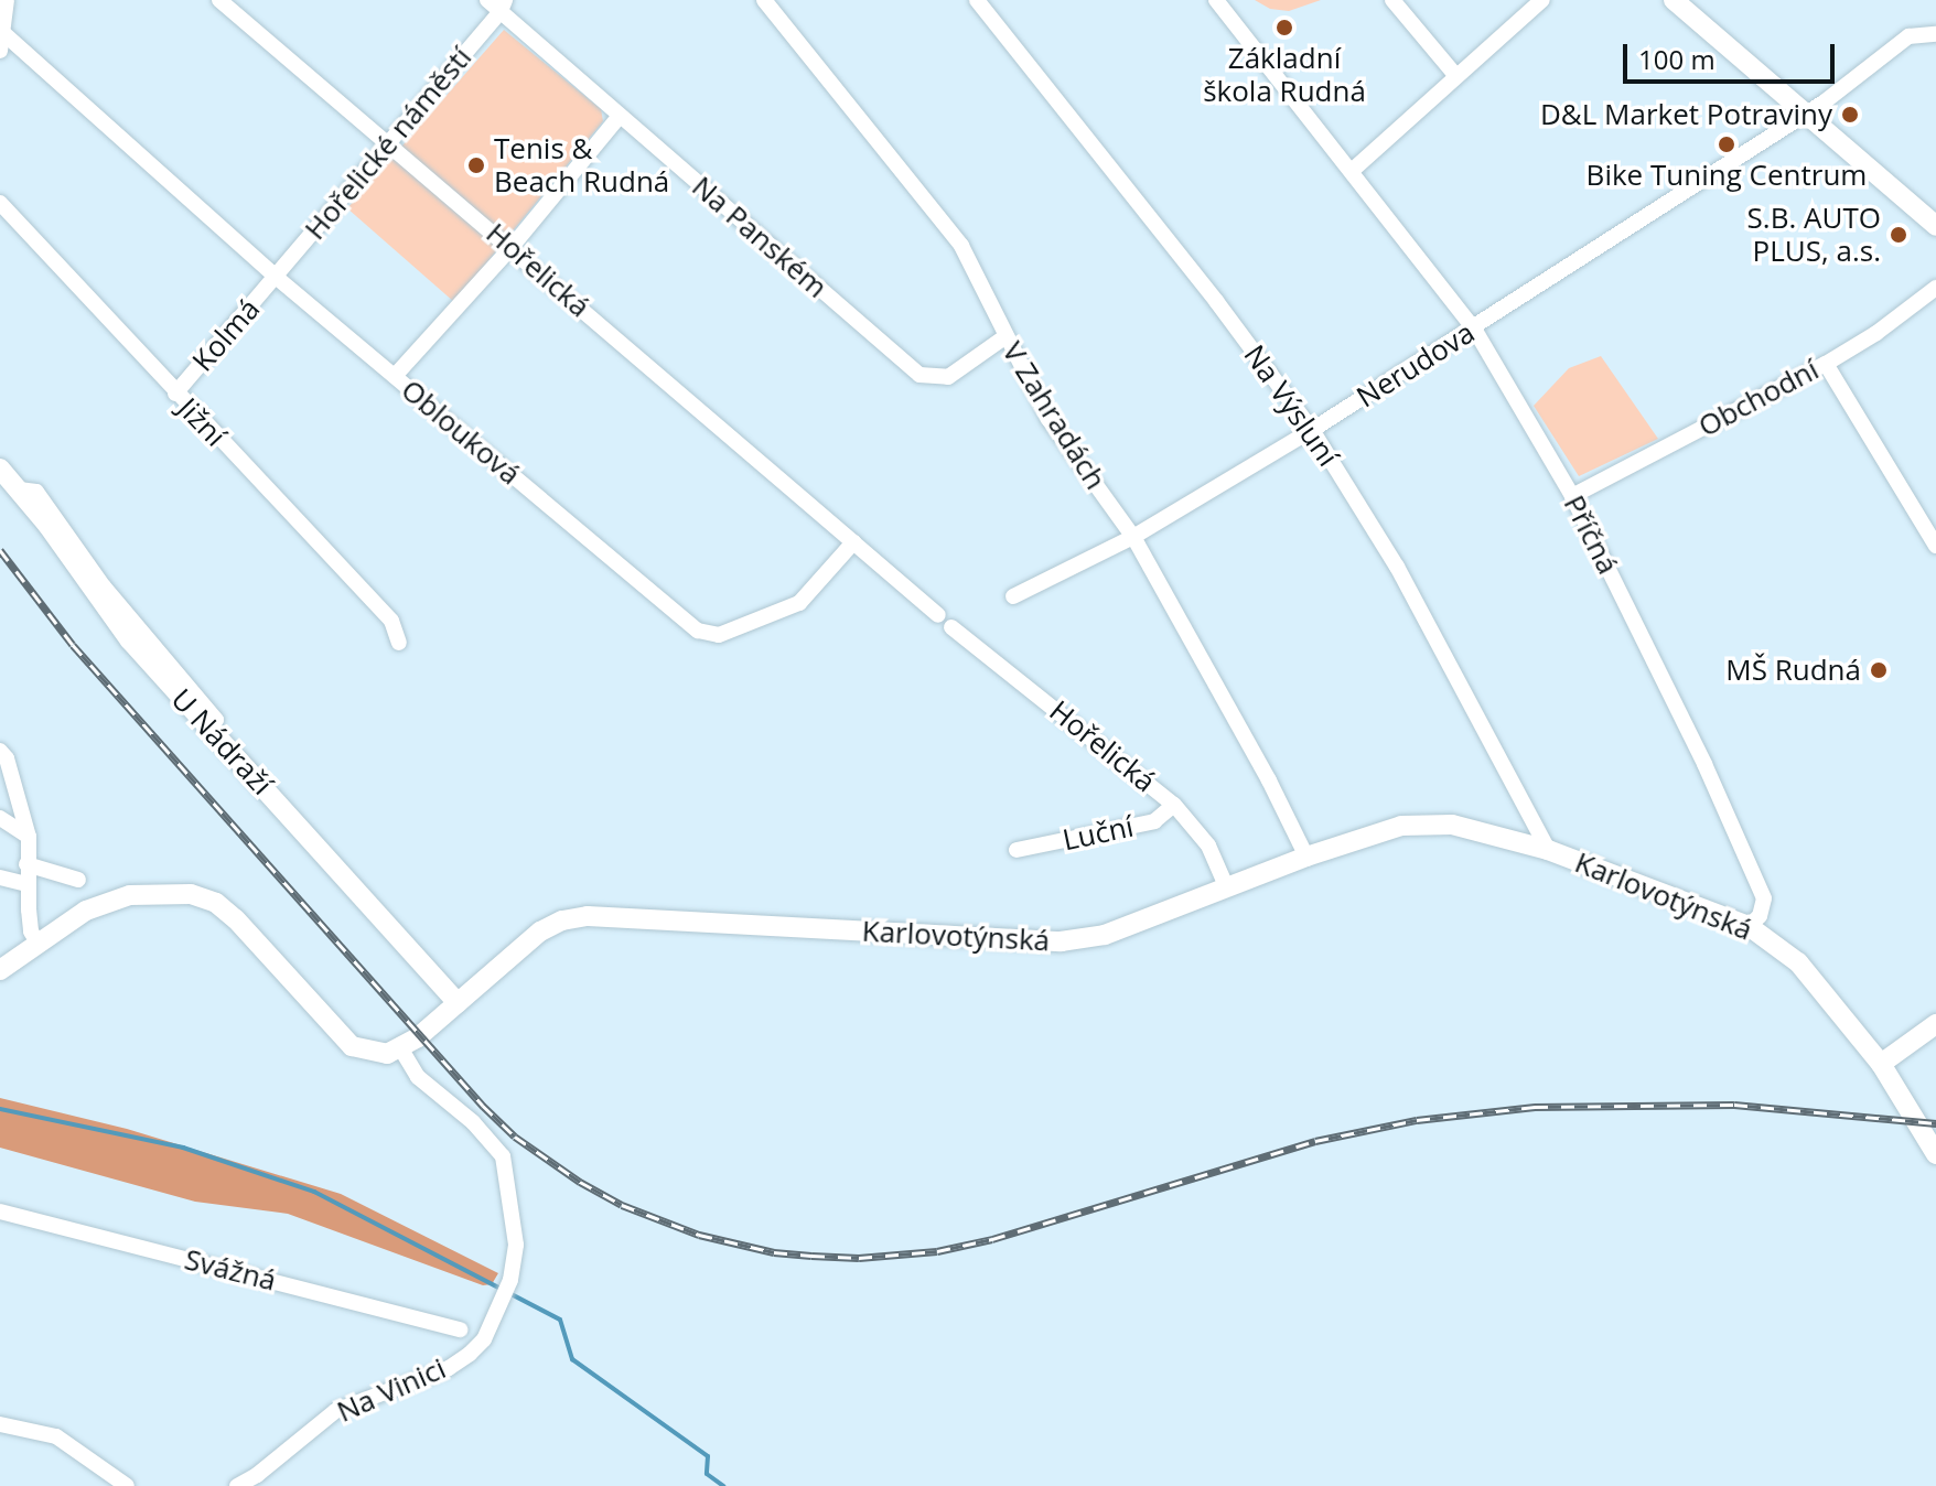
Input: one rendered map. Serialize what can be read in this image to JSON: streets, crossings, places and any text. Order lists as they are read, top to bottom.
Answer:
{
  "streets": {
    "street": [
      "Hořelické náměstí",
      "Na Panském",
      "Hořelická",
      "Kolmá",
      "Nerudova",
      "Obchodní",
      "Na Výsluní",
      "V Zahradách",
      "Jižní",
      "Oblouková",
      "Příčná",
      "U Nádraží",
      "Luční",
      "Karlovotýnská",
      "Svážná",
      "Na Vinici"
    ]
  },
  "crossings": [
    ["Hořelické náměstí", "Na Panském"],
    ["Hořelické náměstí", "Hořelická"],
    ["Hořelické náměstí", "Kolmá"],
    ["Hořelické náměstí", "Oblouková"],
    ["Na Panském", "V Zahradách"],
    ["Hořelická", "Oblouková"],
    ["Hořelická", "Luční"],
    ["Hořelická", "Karlovotýnská"],
    ["Kolmá", "Jižní"],
    ["Kolmá", "Oblouková"],
    ["Nerudova", "Na Výsluní"],
    ["Nerudova", "V Zahradách"],
    ["Nerudova", "Příčná"],
    ["Obchodní", "Příčná"],
    ["Na Výsluní", "Karlovotýnská"],
    ["V Zahradách", "Karlovotýnská"],
    ["Příčná", "Karlovotýnská"],
    ["U Nádraží", "Karlovotýnská"],
    ["Karlovotýnská", "Na Vinici"]
  ],
  "places": [
    "Základní škola Rudná",
    "D&L Market Potraviny",
    "Bike Tuning Centrum",
    "Tenis & Beach Rudná",
    "S.B. AUTO PLUS, a.s.",
    "MŠ Rudná"
  ],
  "scale_bar": "100 m"
}
